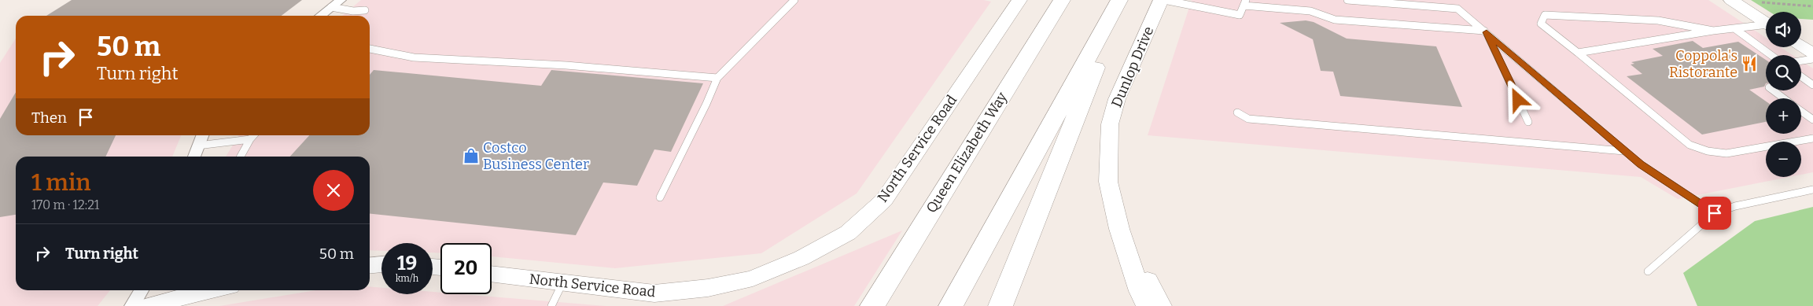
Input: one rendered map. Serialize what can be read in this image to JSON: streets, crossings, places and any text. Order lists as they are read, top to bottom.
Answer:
{
  "streets": {
    "highway": ["Queen Elizabeth Way"],
    "street": ["Dunlop Drive", "North Service Road"]
  },
  "places": {
    "restaurant": ["Coppola's Ristorante"],
    "shop": ["Costco Business Center"]
  },
  "page": {
    "map_buttons": ["+", "−"],
    "turn": ["50 m", "Turn right"],
    "then": "Then",
    "heading": ["1 min", "170 m · 12:21"],
    "list": [
      {
        "name": "Turn right",
        "value": "50 m"
      }
    ],
    "speed": "19 km/h",
    "limit": "20"
  }
}
